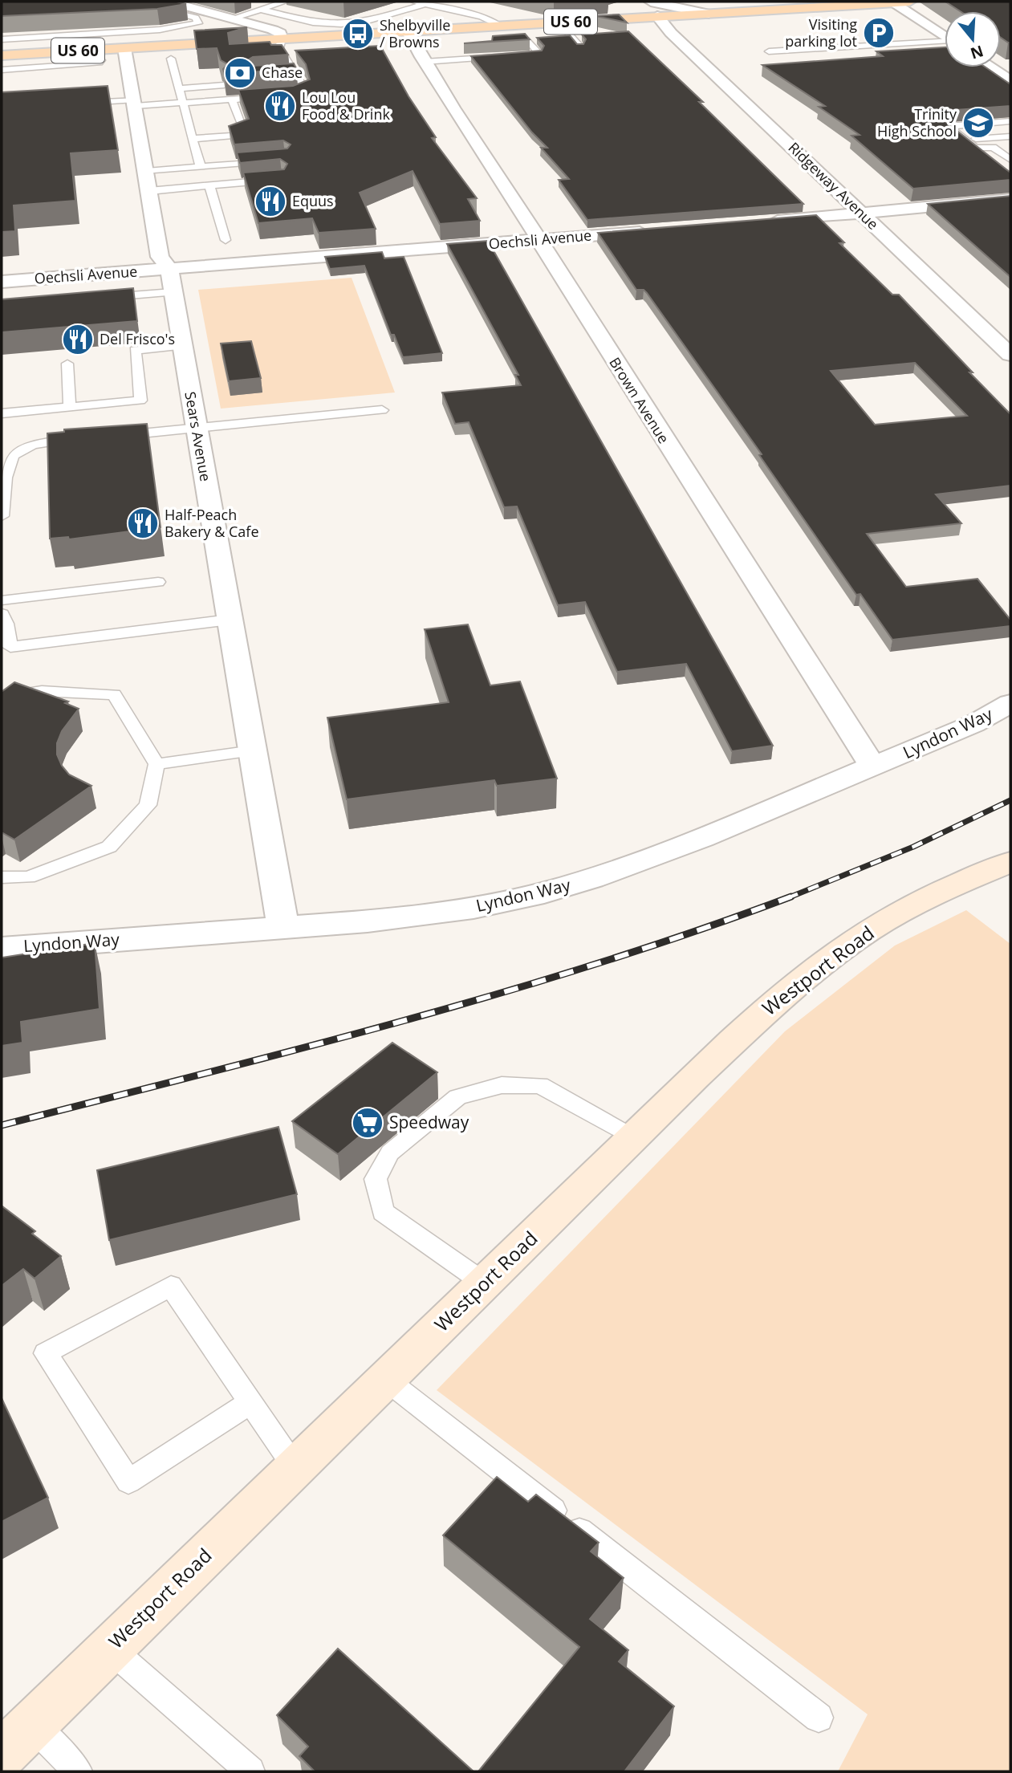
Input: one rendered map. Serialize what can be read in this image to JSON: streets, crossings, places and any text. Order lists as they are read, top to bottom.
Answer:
{
  "streets": {
    "main road": ["US 60", "Westport Road"],
    "street": [
      "Ridgeway Avenue",
      "Oechsli Avenue",
      "Brown Avenue",
      "Sears Avenue",
      "Lyndon Way"
    ]
  },
  "crossings": [
    ["US 60", "Ridgeway Avenue"],
    ["US 60", "Brown Avenue"],
    ["US 60", "Sears Avenue"],
    ["Oechsli Avenue", "Brown Avenue"],
    ["Oechsli Avenue", "Sears Avenue"],
    ["Brown Avenue", "Lyndon Way"],
    ["Sears Avenue", "Lyndon Way"]
  ],
  "places": {
    "parking": ["Visiting parking lot"],
    "bus stop": ["Shelbyville / Browns"],
    "bank": ["Chase"],
    "restaurant": [
      "Lou Lou Food & Drink",
      "Equus",
      "Del Frisco's",
      "Half-Peach Bakery & Cafe"
    ],
    "school or university": ["Trinity High School"],
    "supermarket": ["Speedway"]
  },
  "north": "bottom"
}
